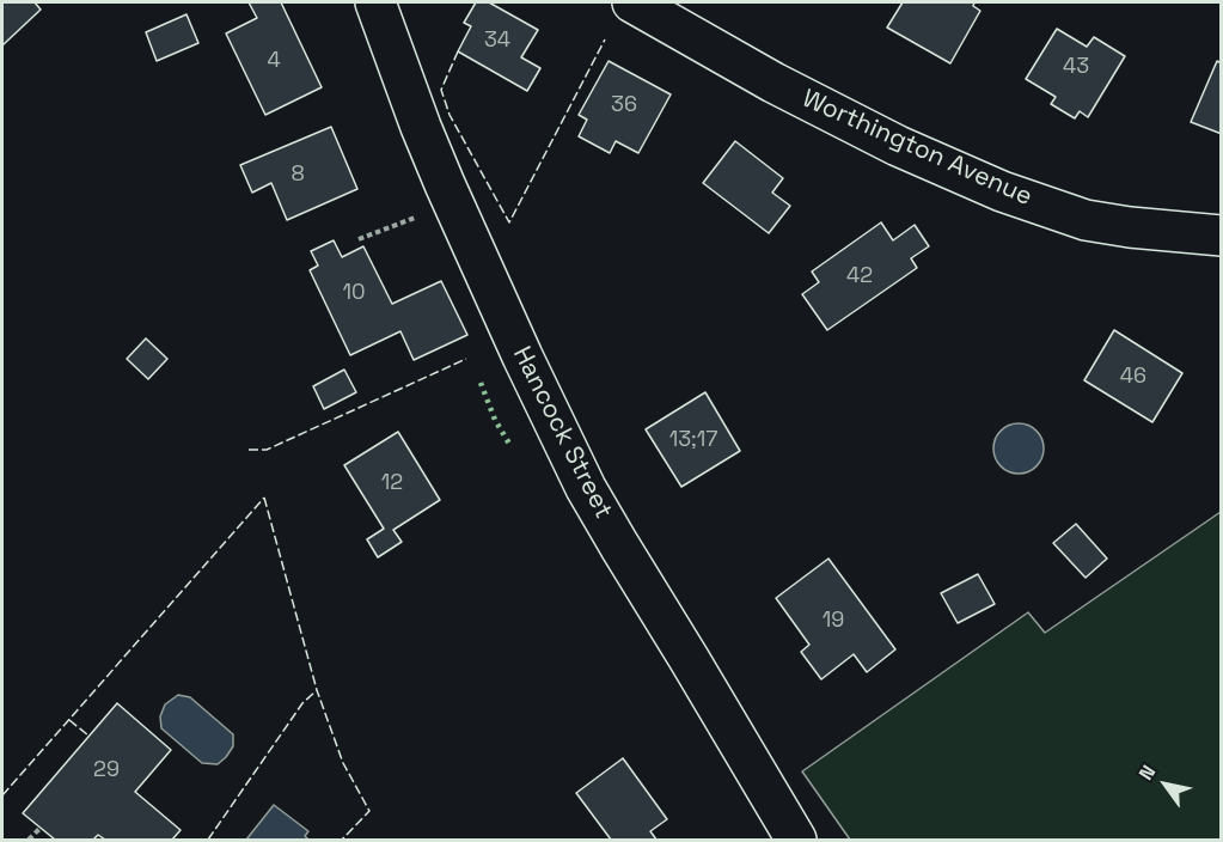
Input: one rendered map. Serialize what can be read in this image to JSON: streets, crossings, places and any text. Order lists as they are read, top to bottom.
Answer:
{
  "streets": {
    "street": ["Worthington Avenue", "Hancock Street"]
  },
  "house_numbers": [
    "34",
    "4",
    "43",
    "36",
    "8",
    "42",
    "10",
    "46",
    "13;17",
    "12",
    "19",
    "29"
  ],
  "north": "top left"
}
